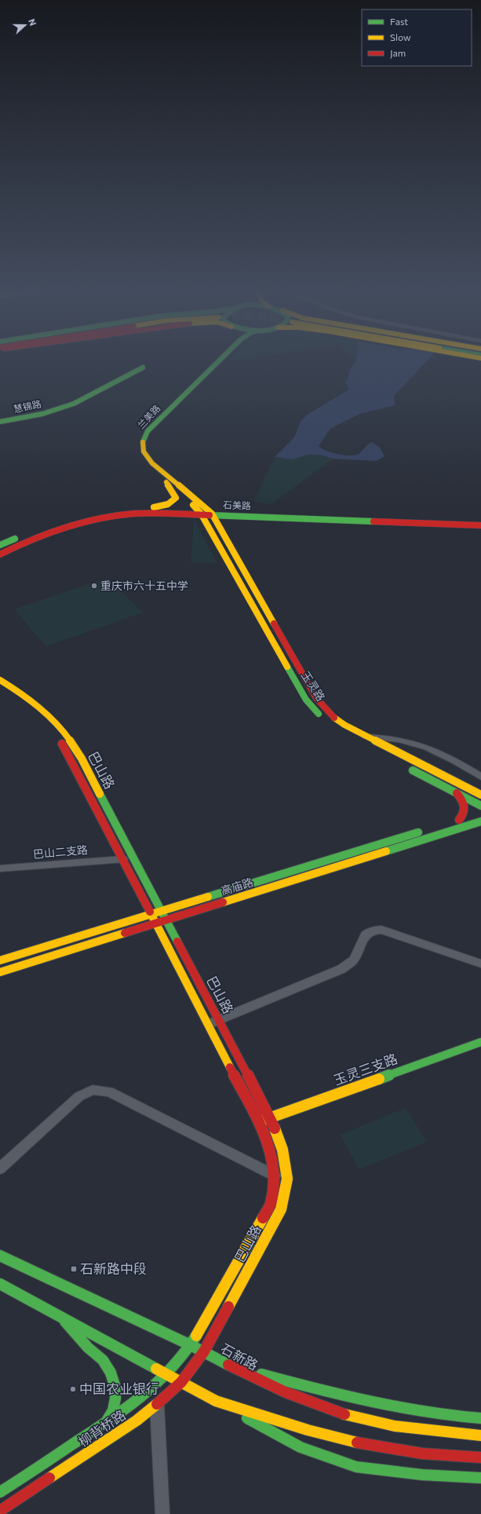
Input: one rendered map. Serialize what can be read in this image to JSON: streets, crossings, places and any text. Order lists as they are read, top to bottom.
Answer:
{
  "streets": {
    "main road": [
      "慧锦路",
      "兰美路",
      "石美路",
      "玉灵路",
      "巴山路",
      "高庙路",
      "玉灵三支路",
      "石新路",
      "柳背桥路"
    ],
    "street": ["巴山二支路"]
  },
  "crossings": [
    ["兰美路", "石美路"],
    ["兰美路", "玉灵路"],
    ["石美路", "玉灵路"],
    ["巴山路", "巴山二支路"],
    ["巴山路", "高庙路"],
    ["巴山路", "玉灵三支路"],
    ["巴山路", "石新路"],
    ["巴山路", "柳背桥路"],
    ["石新路", "柳背桥路"]
  ],
  "places": {
    "other": ["重庆市六十五中学", "中国农业银行"],
    "transit": ["石新路中段"]
  },
  "legend": ["Fast", "Slow", "Jam"],
  "north": "right"
}
